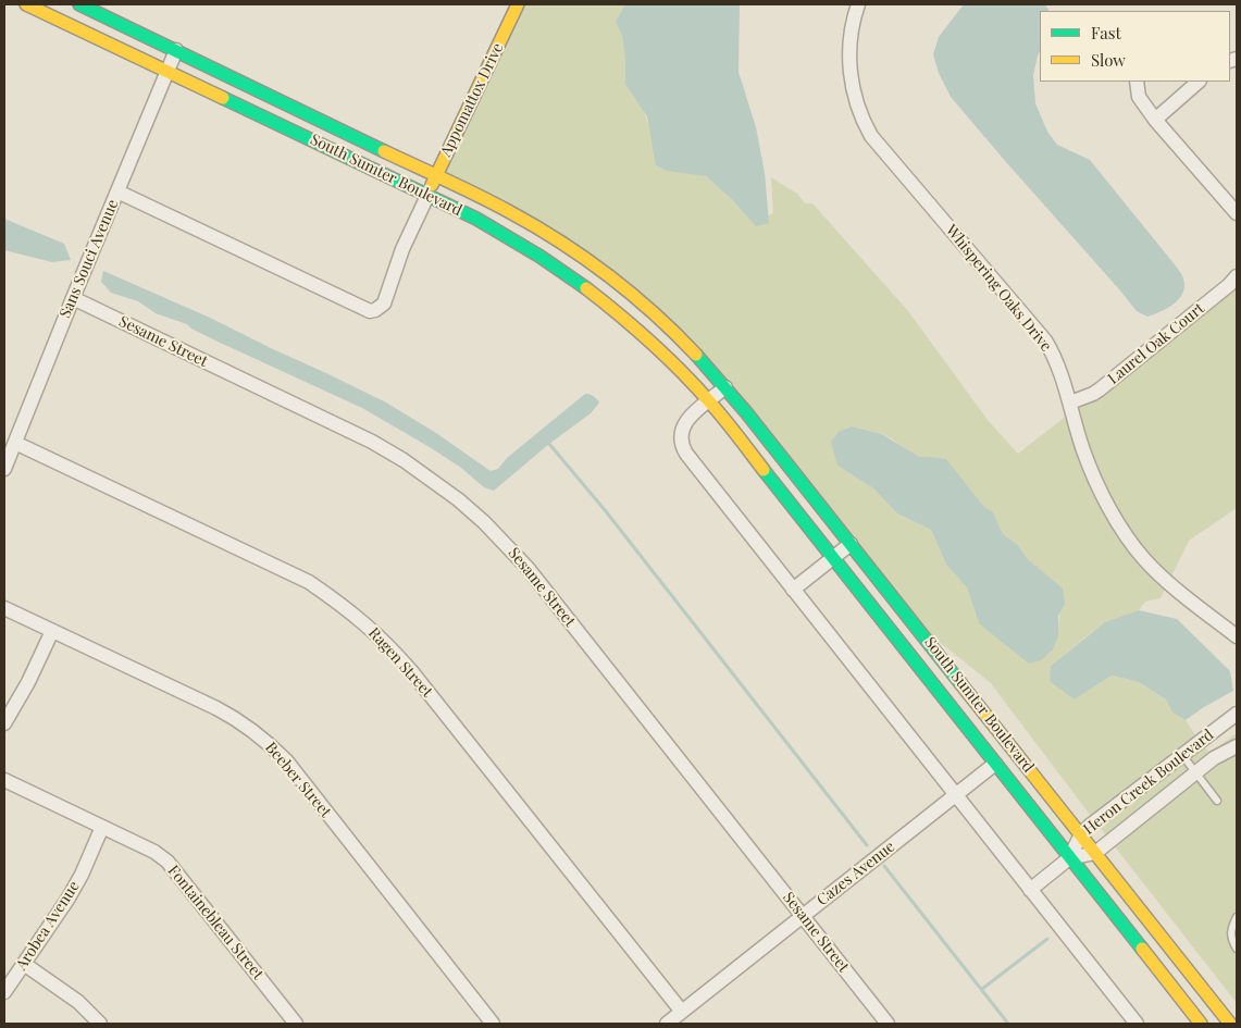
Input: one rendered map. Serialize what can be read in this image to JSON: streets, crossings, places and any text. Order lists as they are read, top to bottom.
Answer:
{
  "streets": {
    "main road": ["Appomattox Drive", "South Sumter Boulevard"],
    "street": [
      "Sans Souci Avenue",
      "Whispering Oaks Drive",
      "Sesame Street",
      "Laurel Oak Court",
      "Ragen Street",
      "Beeber Street",
      "Heron Creek Boulevard",
      "Cazes Avenue",
      "Fontainebleau Street",
      "Arobea Avenue"
    ]
  },
  "crossings": [
    ["Appomattox Drive", "South Sumter Boulevard"],
    ["South Sumter Boulevard", "Sans Souci Avenue"],
    ["South Sumter Boulevard", "Heron Creek Boulevard"],
    ["South Sumter Boulevard", "Cazes Avenue"],
    ["Sans Souci Avenue", "Sesame Street"],
    ["Sans Souci Avenue", "Ragen Street"],
    ["Whispering Oaks Drive", "Laurel Oak Court"],
    ["Sesame Street", "Cazes Avenue"],
    ["Ragen Street", "Cazes Avenue"],
    ["Fontainebleau Street", "Arobea Avenue"]
  ],
  "legend": ["Fast", "Slow"]
}
